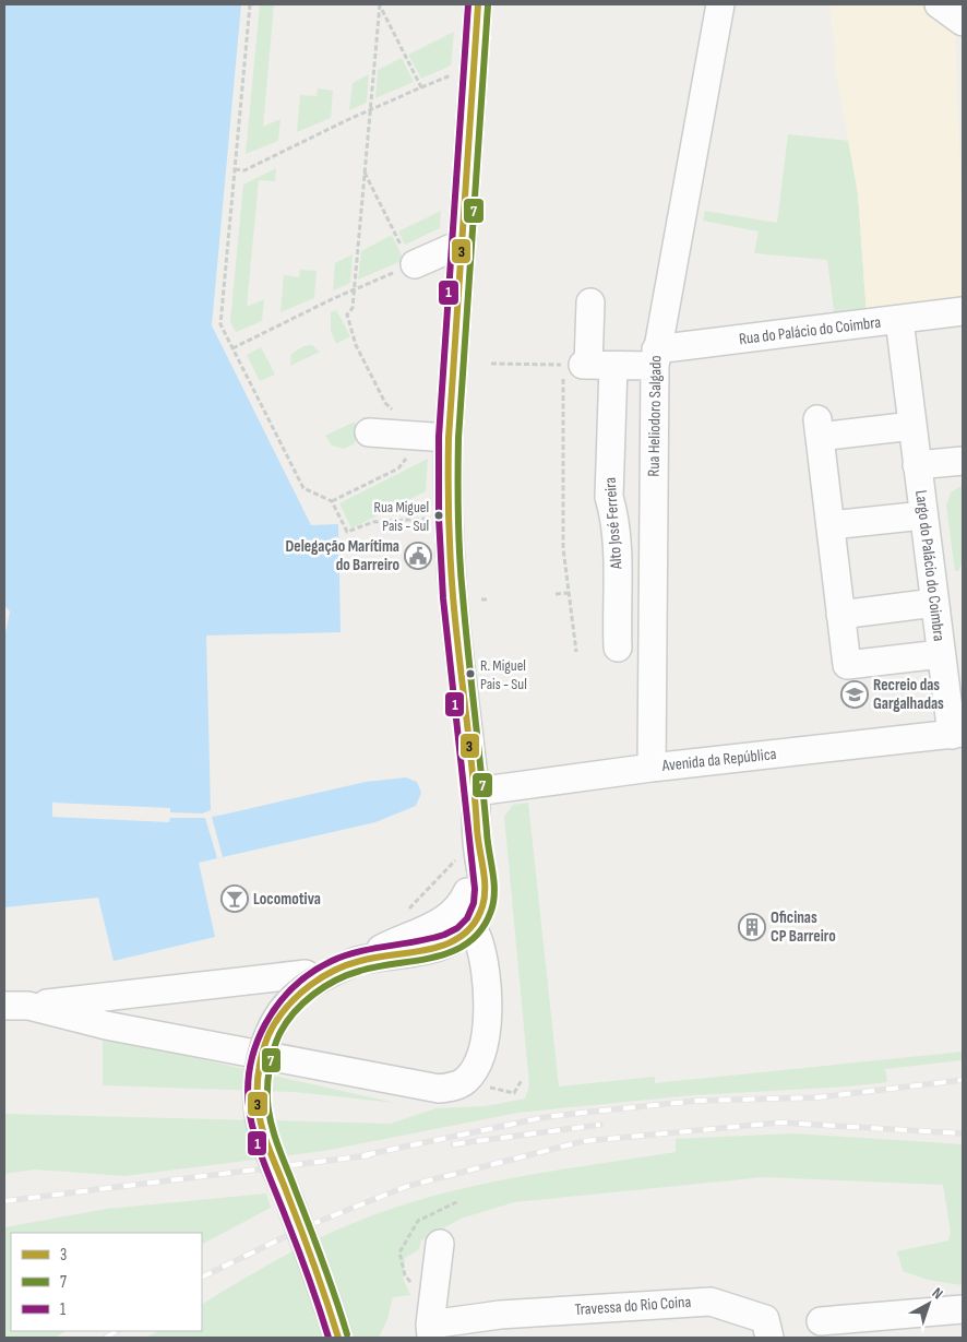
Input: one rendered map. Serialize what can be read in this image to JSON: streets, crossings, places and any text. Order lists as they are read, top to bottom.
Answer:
{
  "streets": {
    "street": [
      "Rua do Palácio do Coimbra",
      "Rua Heliodoro Salgado",
      "Alto José Ferreira",
      "Largo do Palácio do Coimbra",
      "Avenida da República",
      "Travessa do Rio Coina"
    ]
  },
  "crossings": [
    ["Rua do Palácio do Coimbra", "Rua Heliodoro Salgado"],
    ["Rua do Palácio do Coimbra", "Alto José Ferreira"],
    ["Rua do Palácio do Coimbra", "Largo do Palácio do Coimbra"],
    ["Rua Heliodoro Salgado", "Avenida da República"],
    ["Largo do Palácio do Coimbra", "Avenida da República"]
  ],
  "places": {
    "other": ["Rua Miguel Pais - Sul", "R. Miguel Pais - Sul"],
    "public building": ["Delegação Marítima do Barreiro"],
    "school or university": ["Recreio das Gargalhadas"],
    "bar": ["Locomotiva"],
    "building": ["Oficinas CP Barreiro"]
  },
  "lines": ["transit line 3", "transit line 1", "transit line 7"],
  "legend": ["3", "7", "1"],
  "north": "top right"
}
